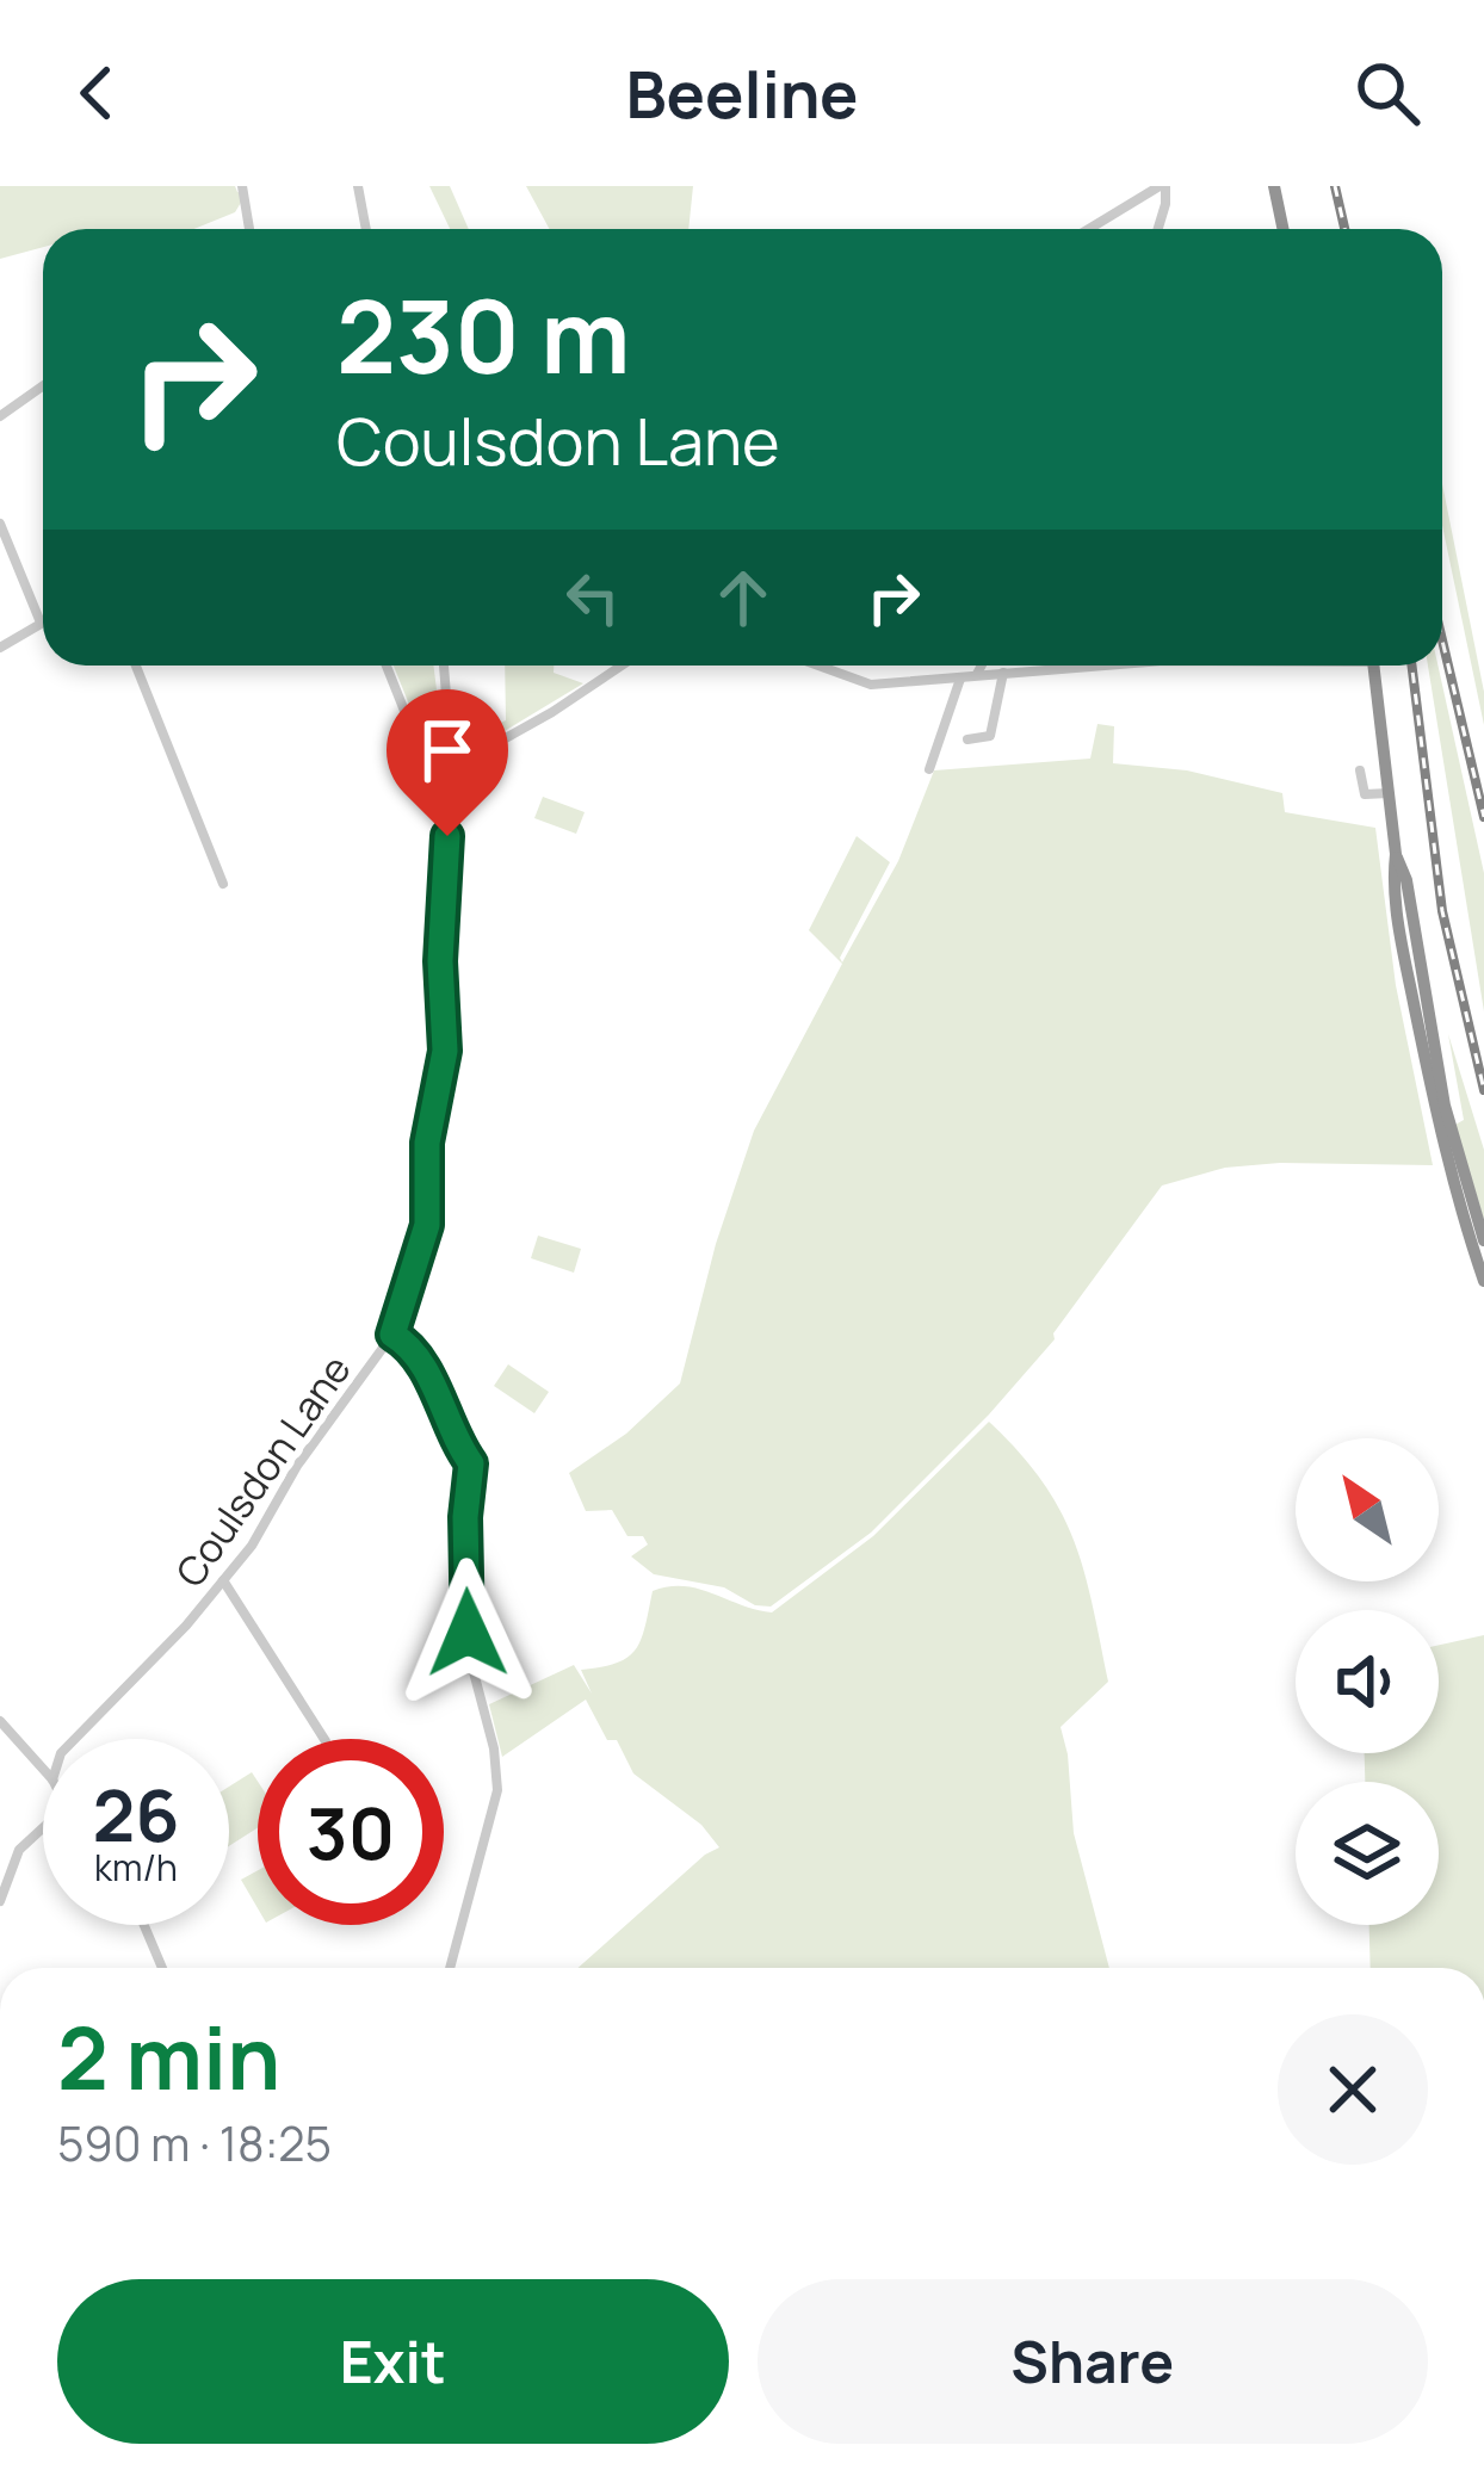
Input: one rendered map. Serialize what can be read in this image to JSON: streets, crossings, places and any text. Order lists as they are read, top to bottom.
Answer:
{
  "streets": {
    "street": ["Coulsdon Lane"]
  },
  "north": "top left",
  "page": {
    "header": "Beeline",
    "turn": ["230 m", "Coulsdon Lane"],
    "speed": "26 km/h",
    "limit": "30",
    "heading": ["2 min", "590 m · 18:25"],
    "buttons": ["Exit", "Share"]
  }
}
